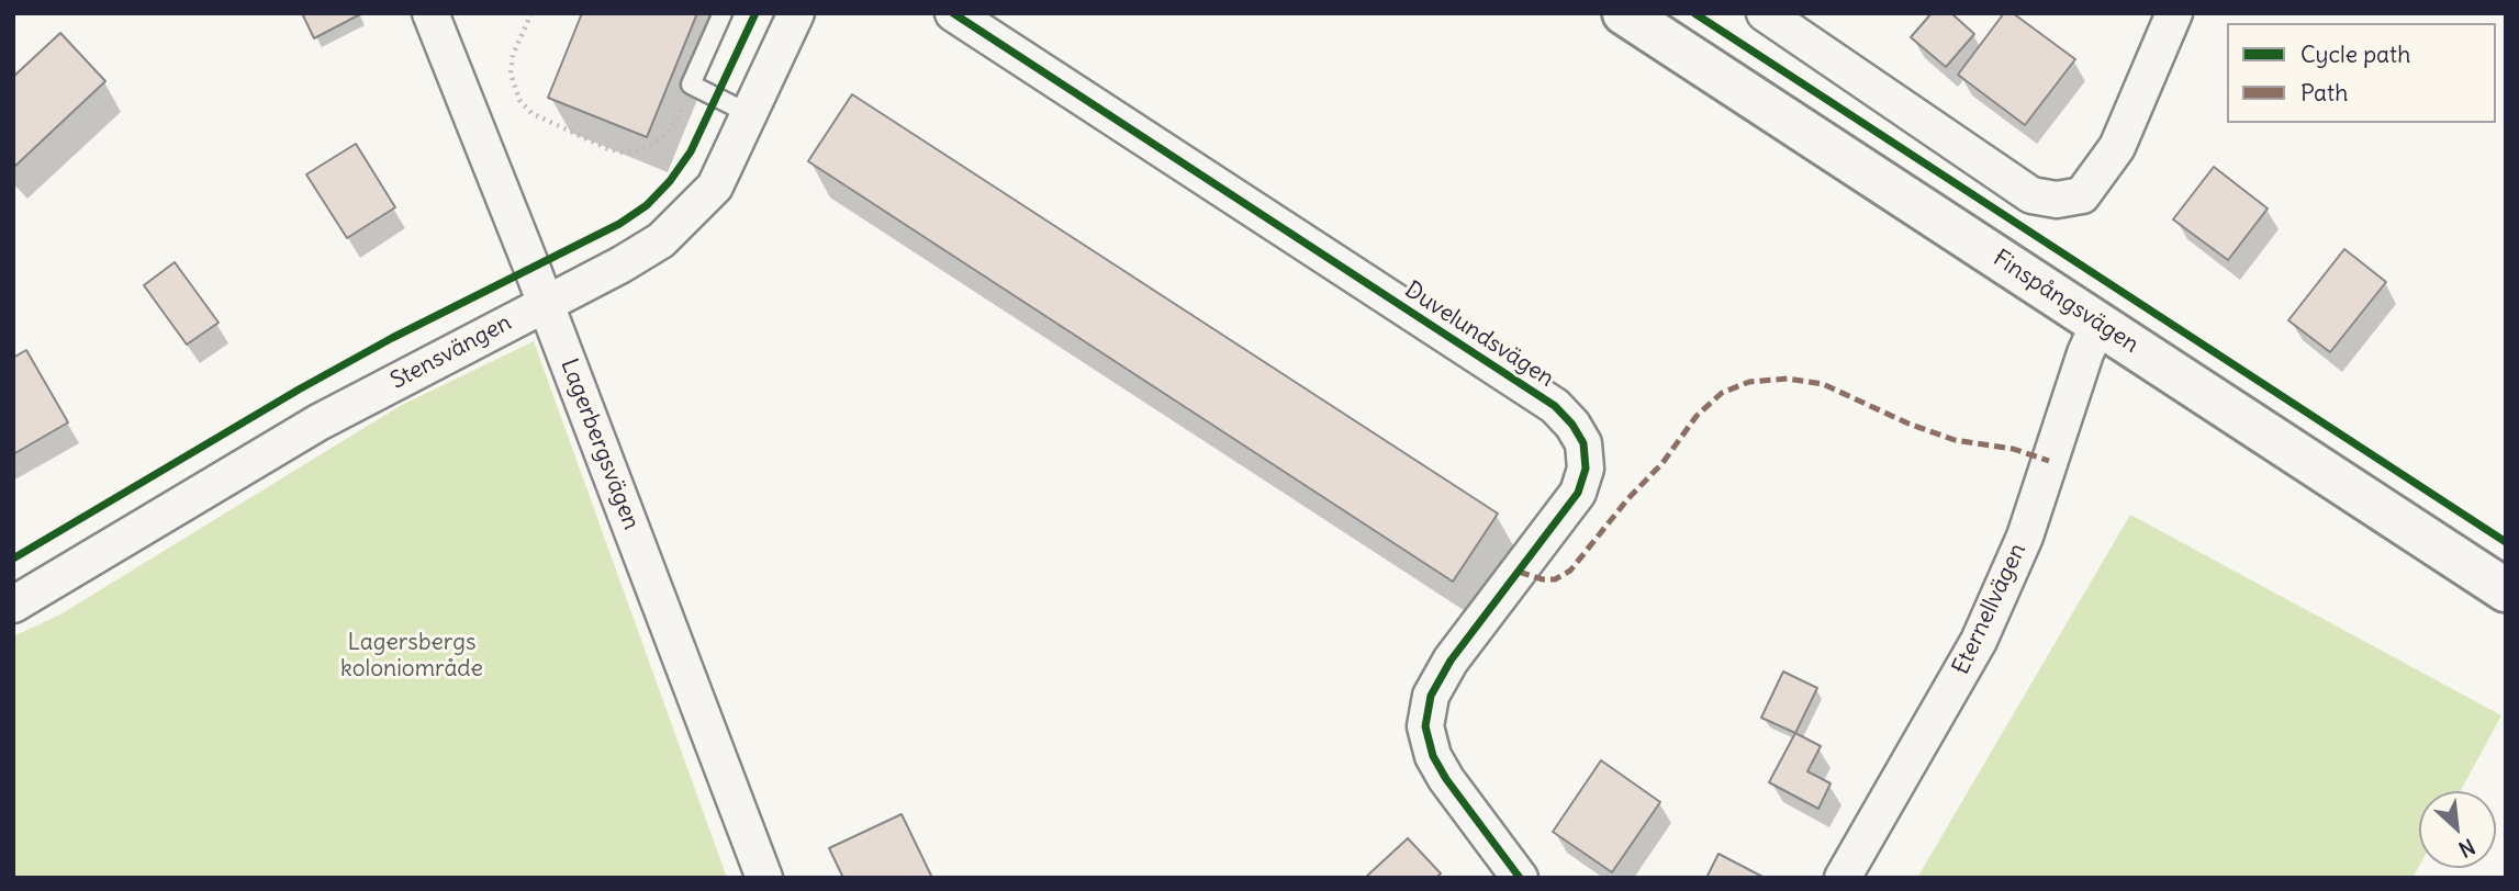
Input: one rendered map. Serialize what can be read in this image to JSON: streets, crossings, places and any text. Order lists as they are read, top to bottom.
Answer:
{
  "streets": {
    "main road": ["Finspångsvägen"],
    "street": [
      "Duvelundsvägen",
      "Stensvängen",
      "Lagerbergsvägen",
      "Eternellvägen"
    ]
  },
  "crossings": [
    ["Finspångsvägen", "Eternellvägen"],
    ["Stensvängen", "Lagerbergsvägen"]
  ],
  "parks": ["Lagersbergs koloniområde"],
  "legend": ["Cycle path", "Path"],
  "north": "bottom right"
}
